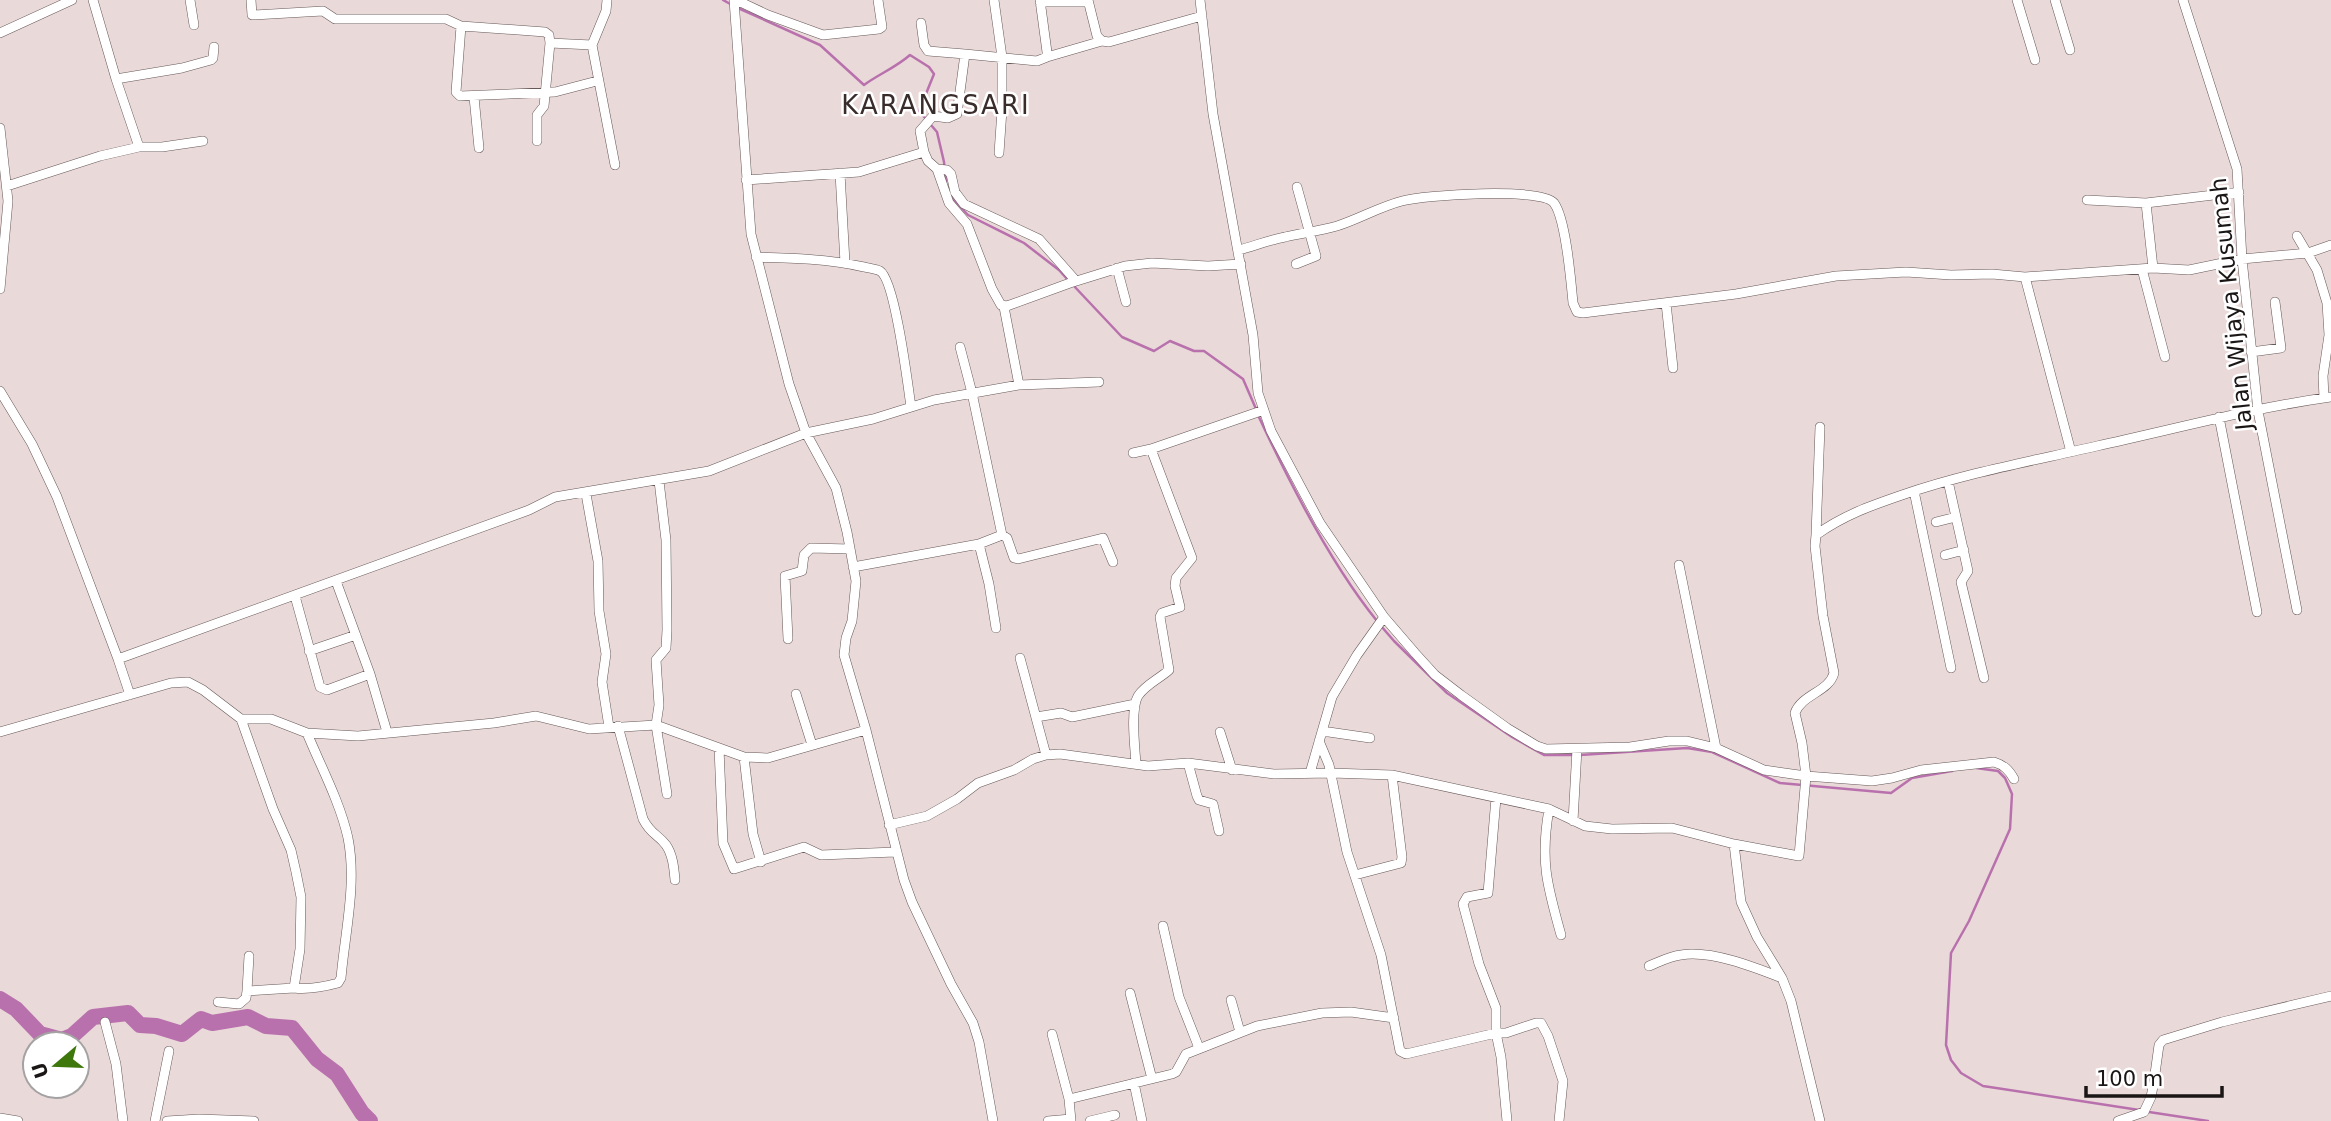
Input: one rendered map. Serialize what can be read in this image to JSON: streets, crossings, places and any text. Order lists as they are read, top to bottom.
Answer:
{
  "streets": {
    "street": ["Jalan Wijaya Kusumah"]
  },
  "districts": ["KARANGSARI"],
  "scale_bar": "100 m",
  "north": "left"
}
